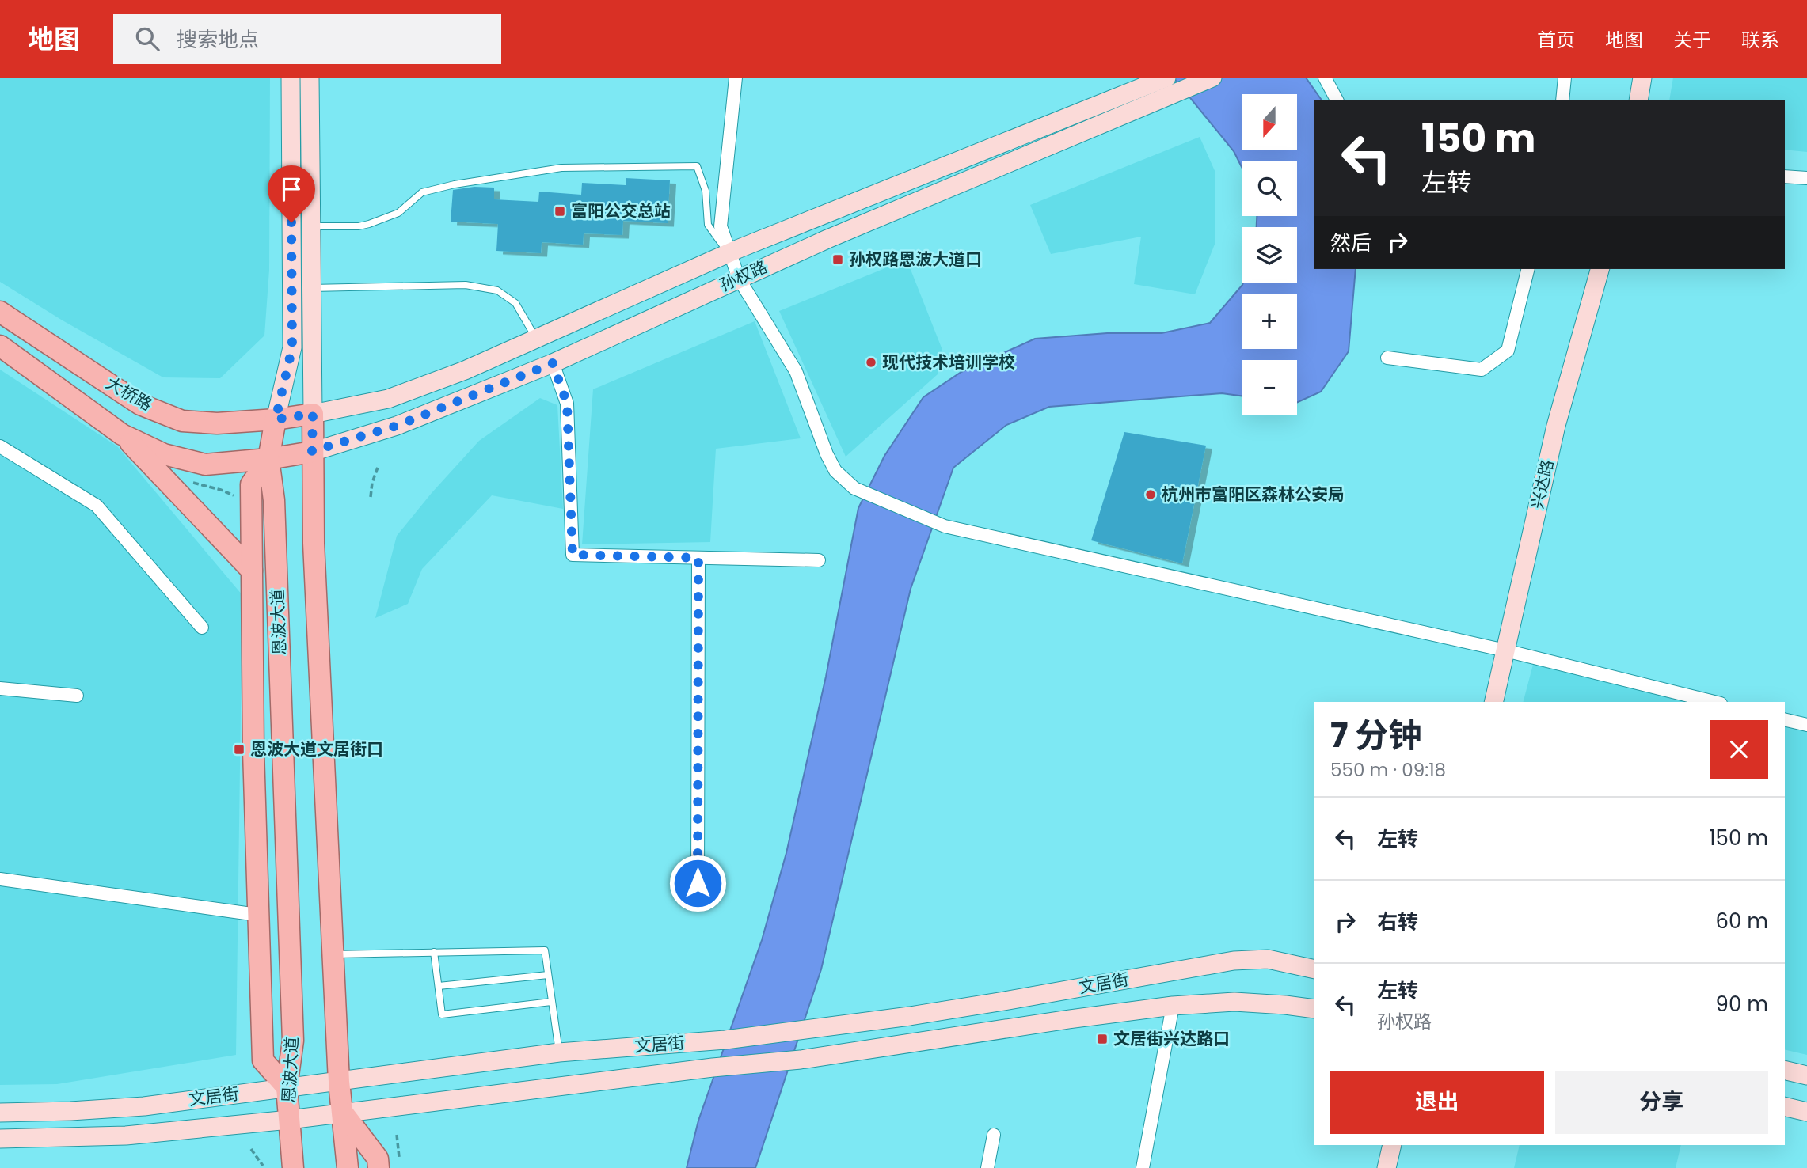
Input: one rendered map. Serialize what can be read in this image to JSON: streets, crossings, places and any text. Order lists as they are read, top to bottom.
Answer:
{
  "streets": {
    "main road": [
      "孙权路",
      "大桥路",
      "兴达路",
      "恩波大道",
      "文居街"
    ]
  },
  "crossings": [
    ["孙权路", "大桥路"],
    ["孙权路", "恩波大道"],
    ["大桥路", "恩波大道"],
    ["恩波大道", "文居街"]
  ],
  "places": {
    "transit": [
      "富阳公交总站",
      "孙权路恩波大道口",
      "恩波大道文居街口",
      "文居街兴达路口"
    ],
    "other": ["现代技术培训学校", "杭州市富阳区森林公安局"]
  },
  "north": "bottom",
  "page": {
    "header": "地图",
    "search": "搜索地点",
    "nav": [
      "首页",
      "地图",
      "关于",
      "联系"
    ],
    "map_buttons": ["+", "−"],
    "turn": ["150 m", "左转"],
    "then": "然后",
    "heading": ["7 分钟", "550 m · 09:18"],
    "list": [
      {
        "name": "左转",
        "value": "150 m"
      },
      {
        "name": "右转",
        "value": "60 m"
      },
      {
        "name": "左转",
        "note": "孙权路",
        "value": "90 m"
      }
    ],
    "buttons": ["退出", "分享"]
  }
}
